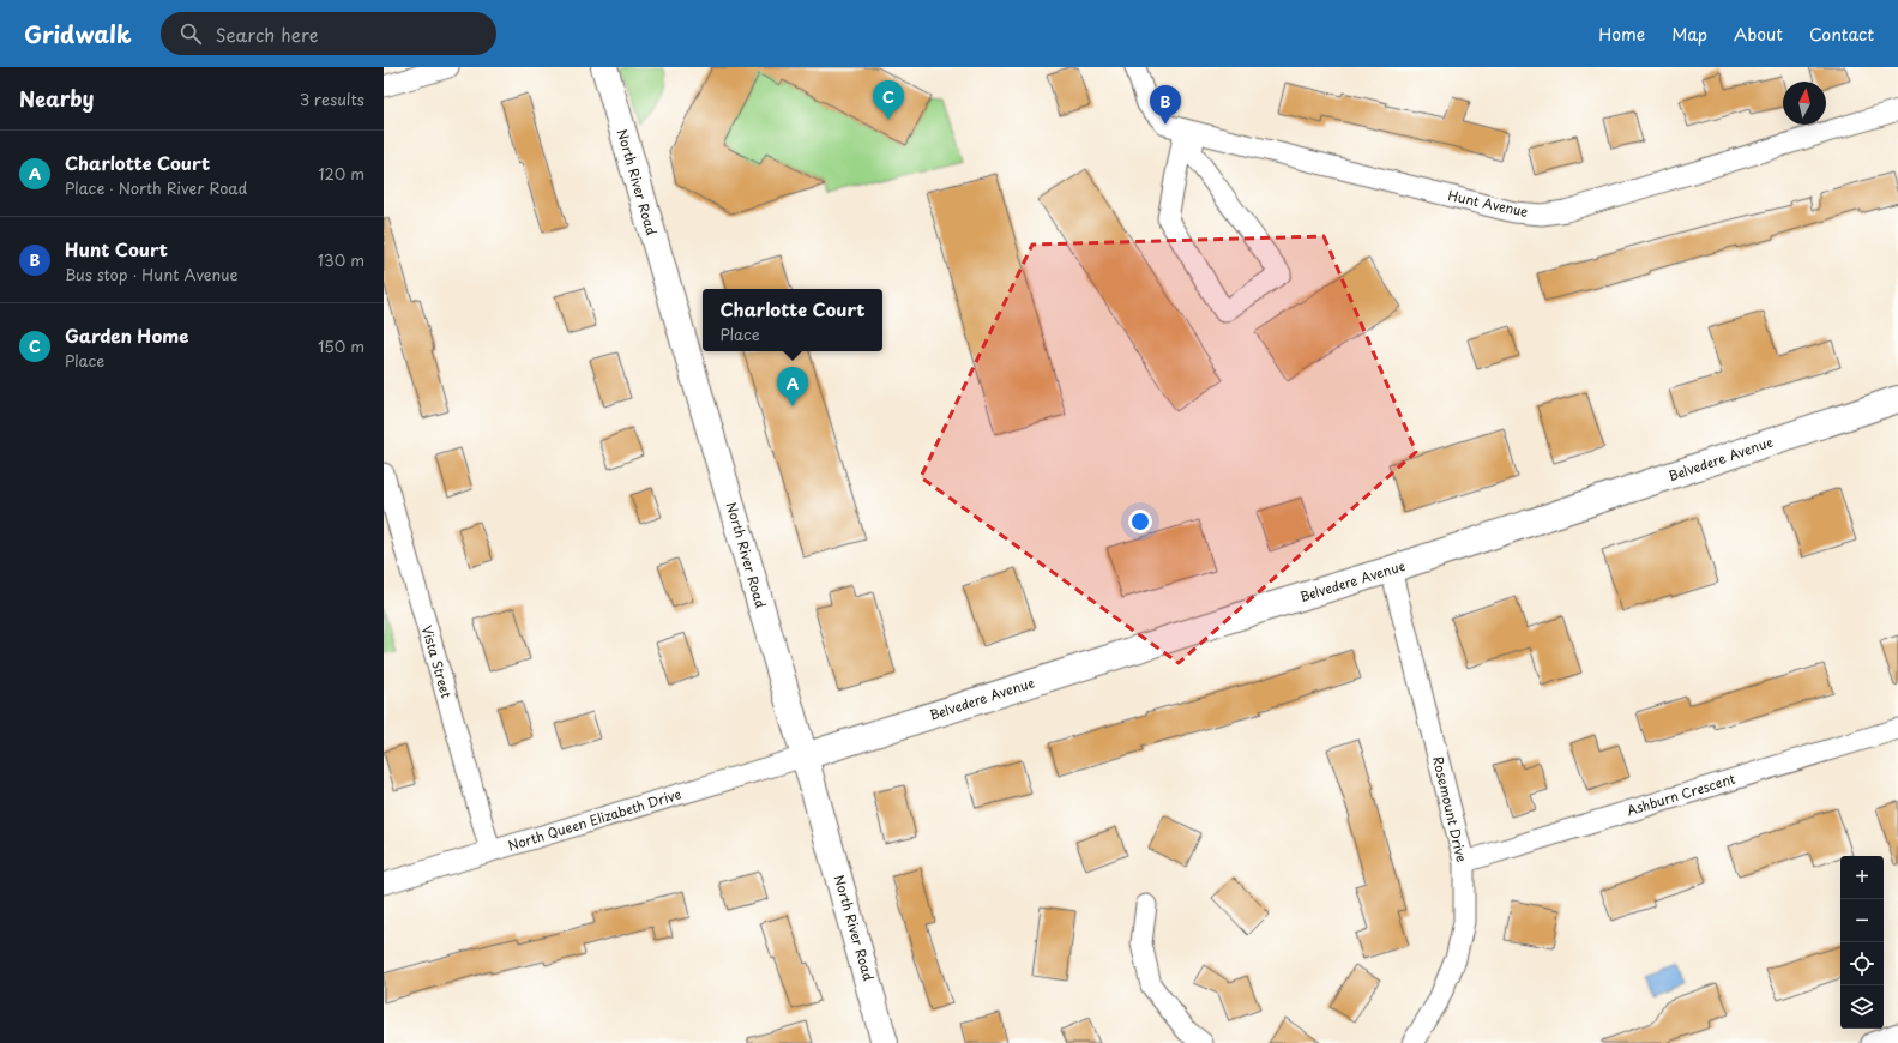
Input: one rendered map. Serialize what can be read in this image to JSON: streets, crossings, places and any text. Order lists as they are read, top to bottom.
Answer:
{
  "streets": {
    "main road": ["North River Road", "Belvedere Avenue"],
    "street": [
      "Hunt Avenue",
      "Vista Street",
      "Ashburn Crescent",
      "Rosemount Drive",
      "North Queen Elizabeth Drive"
    ]
  },
  "crossings": [
    ["North River Road", "Belvedere Avenue"],
    ["North River Road", "North Queen Elizabeth Drive"],
    ["Belvedere Avenue", "Rosemount Drive"],
    ["Belvedere Avenue", "North Queen Elizabeth Drive"],
    ["Vista Street", "North Queen Elizabeth Drive"],
    ["Ashburn Crescent", "Rosemount Drive"]
  ],
  "north": "top",
  "page": {
    "header": "Gridwalk",
    "search": "Search here",
    "nav": [
      "Home",
      "Map",
      "About",
      "Contact"
    ],
    "heading": ["Nearby", "3 results"],
    "pins": ["C", "B", "A"],
    "list": [
      {
        "mark": "A",
        "name": "Charlotte Court",
        "note": "Place · North River Road",
        "value": "120 m"
      },
      {
        "mark": "B",
        "name": "Hunt Court",
        "note": "Bus stop · Hunt Avenue",
        "value": "130 m"
      },
      {
        "mark": "C",
        "name": "Garden Home",
        "note": "Place",
        "value": "150 m"
      }
    ],
    "popup": ["Charlotte Court", "Place"],
    "map_buttons": ["+", "−"]
  }
}
